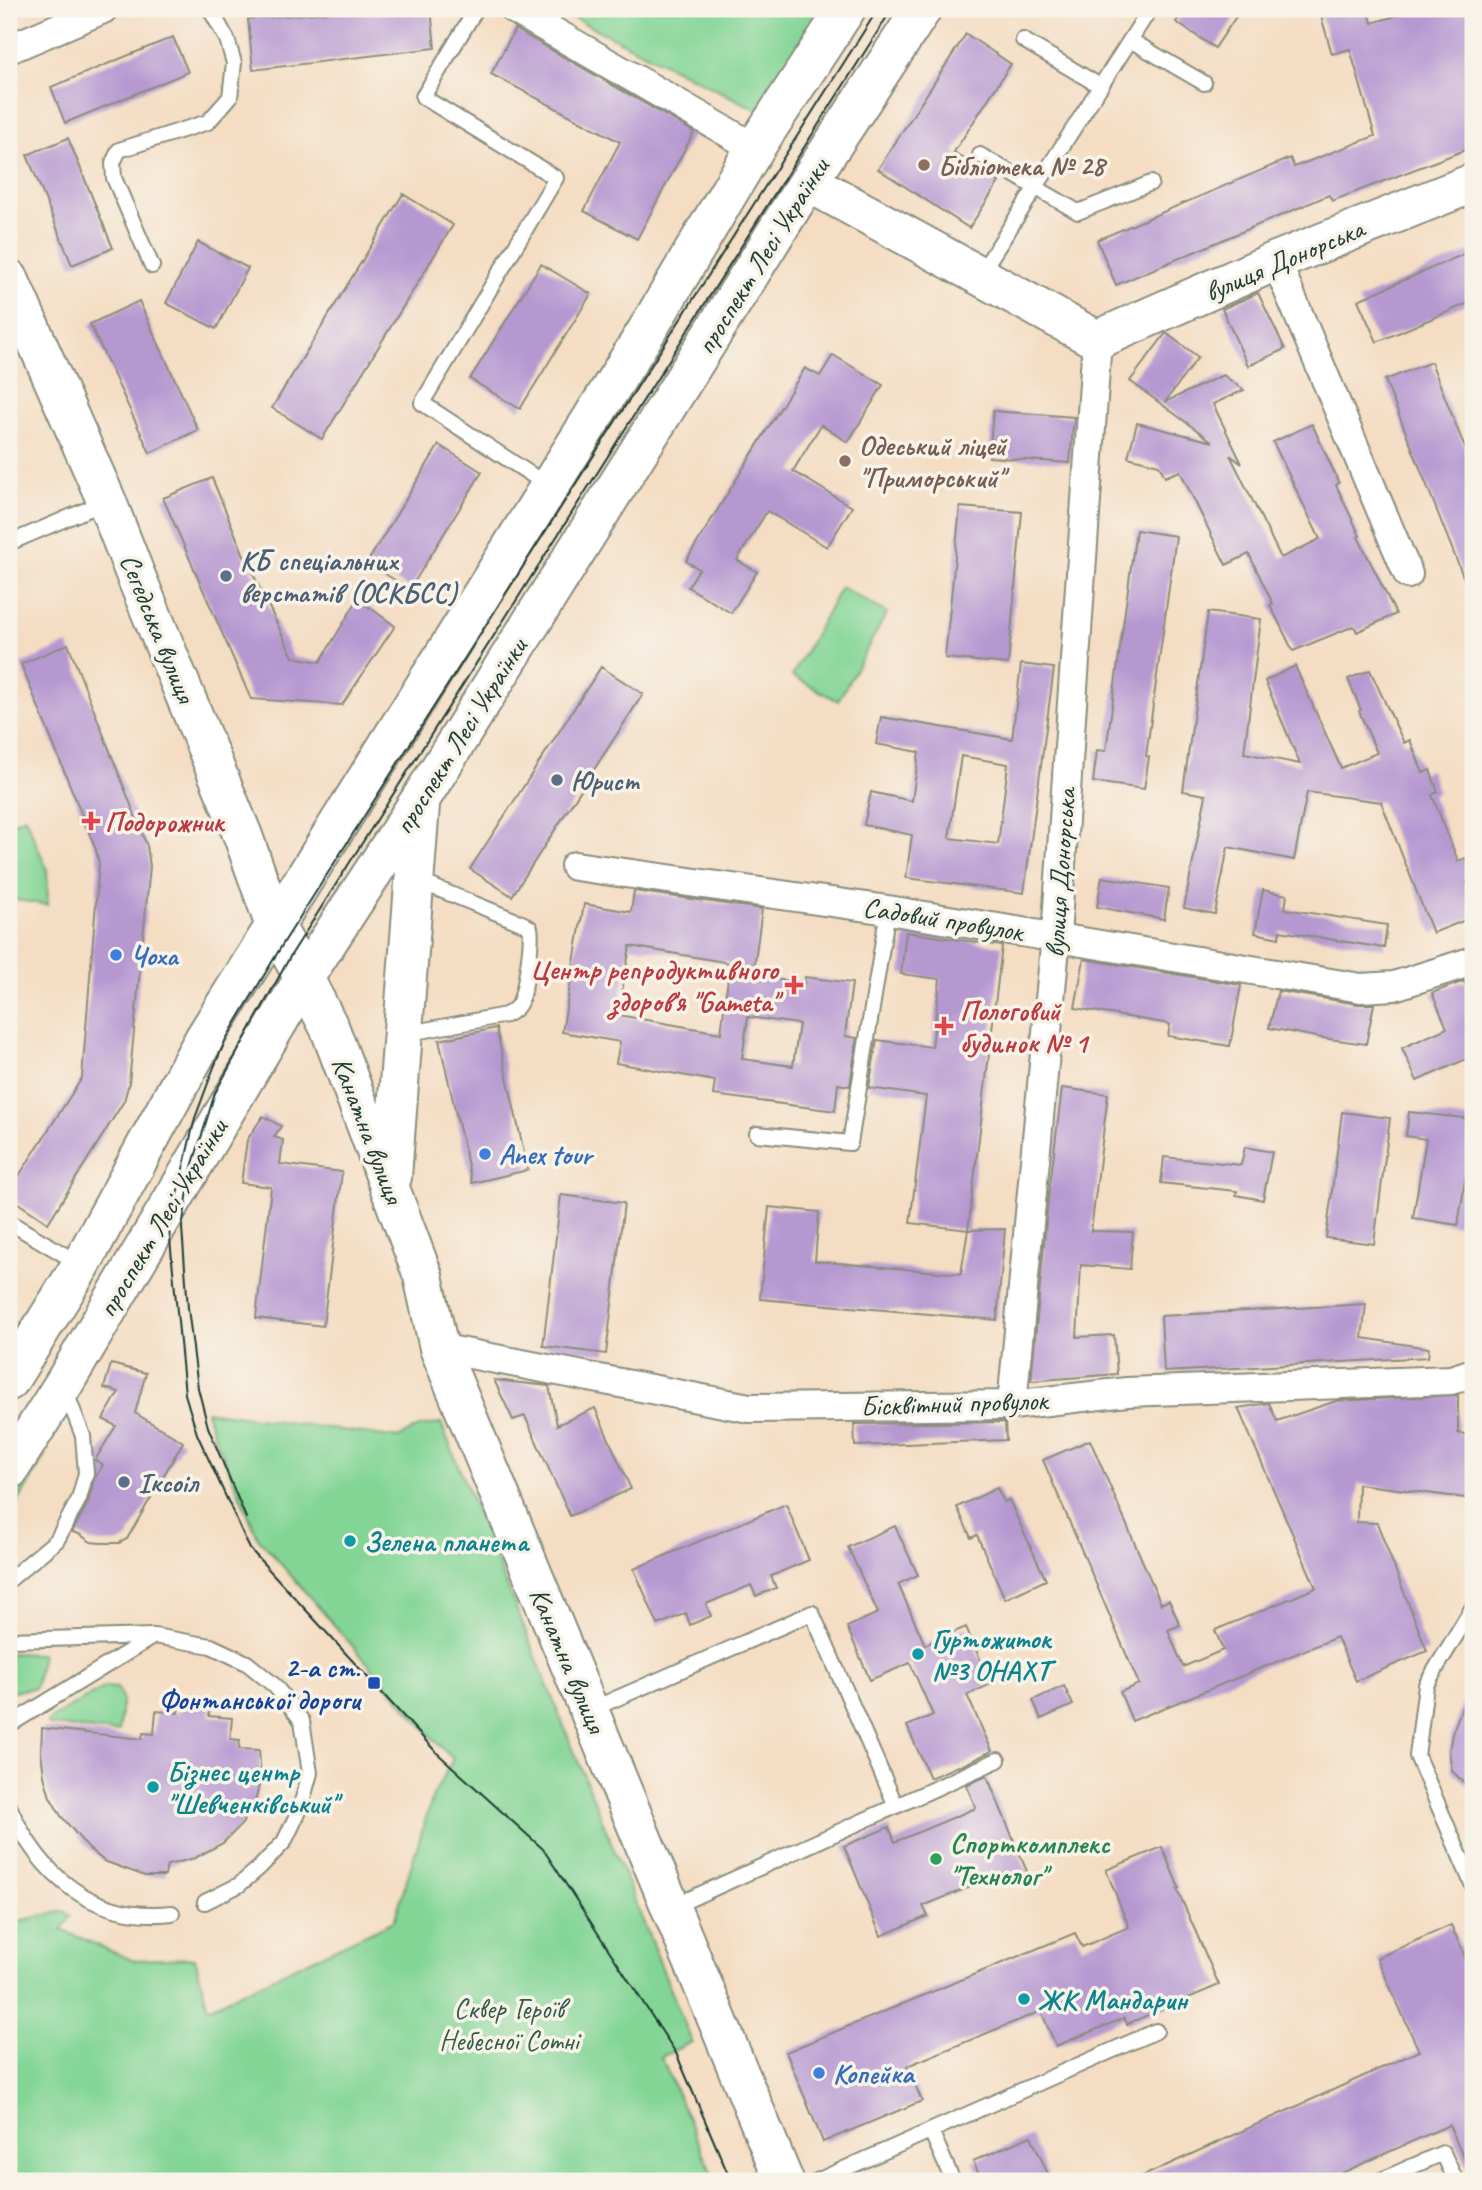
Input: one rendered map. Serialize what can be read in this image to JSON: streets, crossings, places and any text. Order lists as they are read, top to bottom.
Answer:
{
  "streets": {
    "main road": [
      "проспект Лесі Українки",
      "вулиця Донорська",
      "Сегедська вулиця",
      "Канатна вулиця"
    ],
    "street": ["Садовий провулок", "Бісквітний провулок"]
  },
  "crossings": [
    ["проспект Лесі Українки", "Сегедська вулиця"],
    ["проспект Лесі Українки", "Канатна вулиця"],
    ["вулиця Донорська", "Садовий провулок"],
    ["вулиця Донорська", "Бісквітний провулок"],
    ["Сегедська вулиця", "Канатна вулиця"],
    ["Канатна вулиця", "Бісквітний провулок"]
  ],
  "parks": ["Сквер Героїв Небесної Сотні"],
  "places": {
    "other": [
      "Бібліотека № 28",
      "Одеський ліцей \"Приморський\"",
      "КБ спеціальних верстатів (ОСКБСС)",
      "Юрист",
      "Чоха",
      "Anex tour",
      "Іксоіл",
      "Зелена планета",
      "Гуртожиток №3 ОНАХТ",
      "Бізнес центр \"Шевченківський\"",
      "Спорткомплекс \"Технолог\"",
      "ЖК Мандарин",
      "Копейка"
    ],
    "health": ["Подорожник", "Центр репродуктивного здоров'я \"Gameta\"", "Пологовий будинок № 1"],
    "transit": ["2-а ст. Фонтанської дороги"]
  }
}
